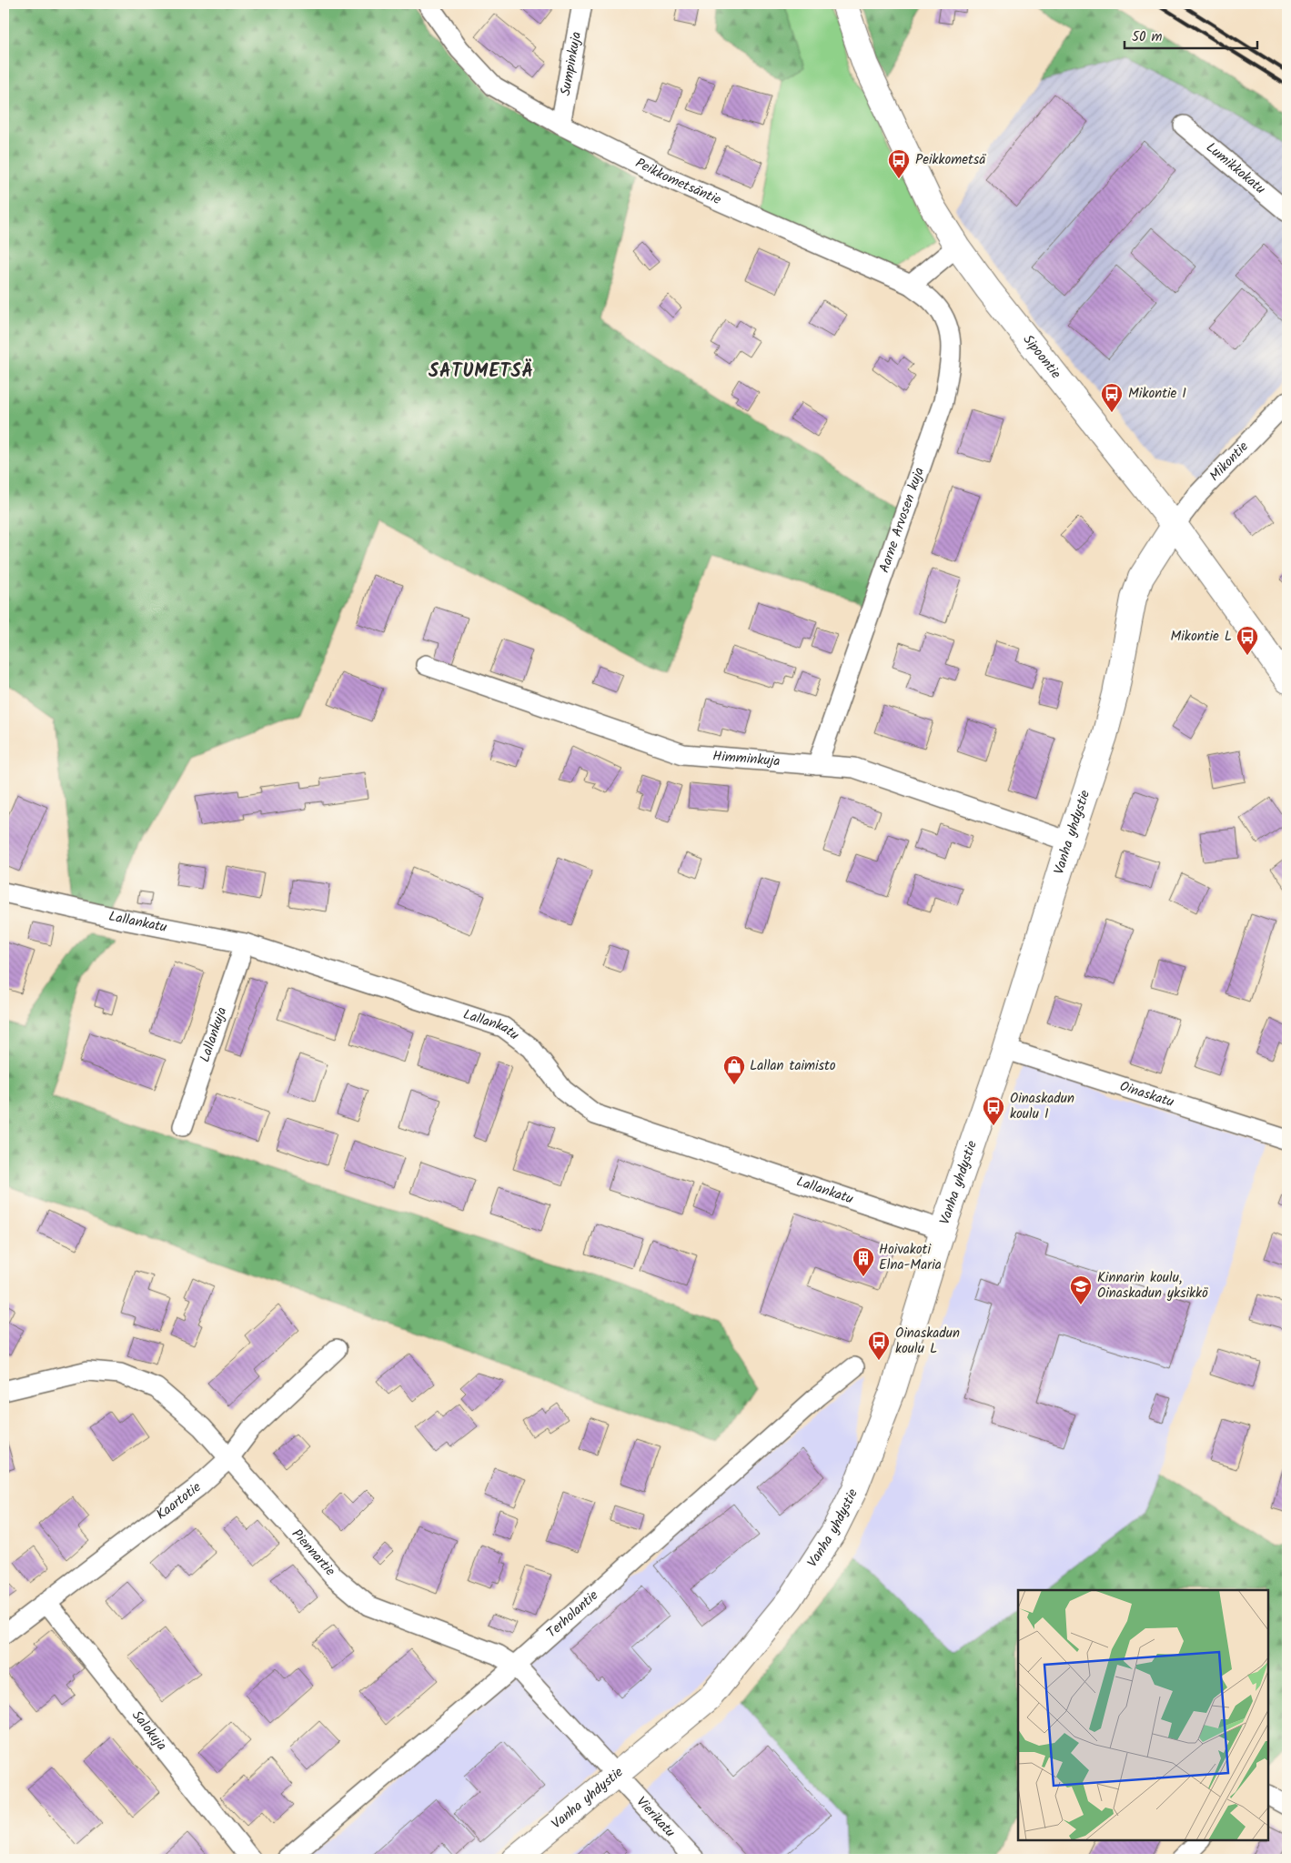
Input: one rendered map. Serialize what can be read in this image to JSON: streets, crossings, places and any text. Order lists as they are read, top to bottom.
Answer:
{
  "streets": {
    "street": [
      "Sumpinkuja",
      "Lumikkokatu",
      "Peikkometsäntie",
      "Sipoontie",
      "Mikontie",
      "Aarne Arvosen kuja",
      "Himminkuja",
      "Vanha yhdystie",
      "Lallankatu",
      "Lallankuja",
      "Oinaskatu",
      "Kaartotie",
      "Piennartie",
      "Terholantie",
      "Salokuja",
      "Vierikatu"
    ]
  },
  "crossings": [
    ["Sumpinkuja", "Peikkometsäntie"],
    ["Peikkometsäntie", "Aarne Arvosen kuja"],
    ["Sipoontie", "Mikontie"],
    ["Sipoontie", "Vanha yhdystie"],
    ["Mikontie", "Vanha yhdystie"],
    ["Aarne Arvosen kuja", "Himminkuja"],
    ["Himminkuja", "Vanha yhdystie"],
    ["Vanha yhdystie", "Lallankatu"],
    ["Vanha yhdystie", "Oinaskatu"],
    ["Vanha yhdystie", "Piennartie"],
    ["Vanha yhdystie", "Vierikatu"],
    ["Lallankatu", "Lallankuja"],
    ["Kaartotie", "Piennartie"],
    ["Kaartotie", "Salokuja"],
    ["Piennartie", "Terholantie"],
    ["Piennartie", "Vierikatu"]
  ],
  "districts": ["SATUMETSÄ"],
  "places": {
    "bus stop": [
      "Peikkometsä",
      "Mikontie I",
      "Mikontie L",
      "Oinaskadun koulu I",
      "Oinaskadun koulu L"
    ],
    "shop": ["Lallan taimisto"],
    "building": ["Hoivakoti Elna-Maria"],
    "school or university": ["Kinnarin koulu, Oinaskadun yksikkö"]
  },
  "scale_bar": "50 m"
}
